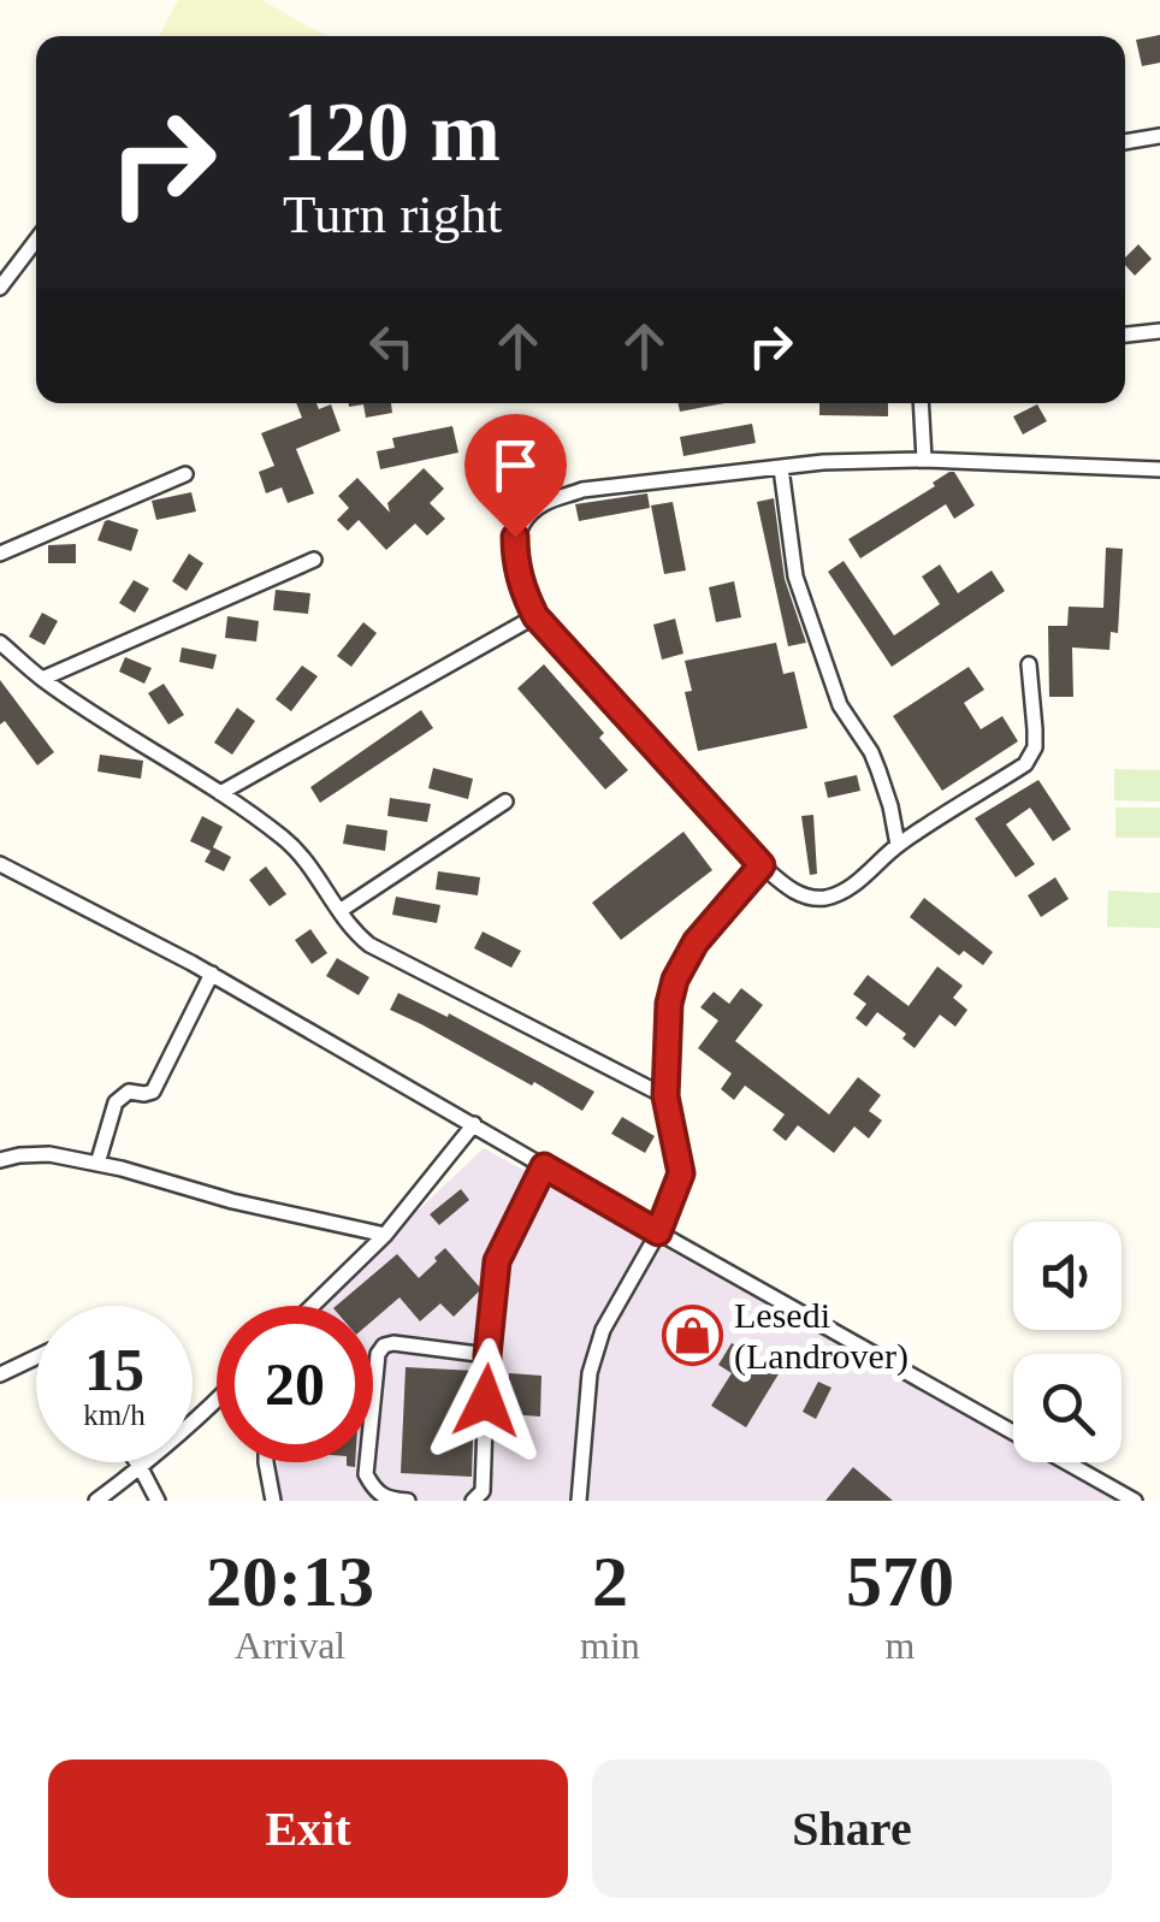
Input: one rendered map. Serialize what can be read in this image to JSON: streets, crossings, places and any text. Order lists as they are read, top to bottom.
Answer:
{
  "places": {
    "shop": ["Lesedi (Landrover)"]
  },
  "page": {
    "turn": ["120 m", "Turn right"],
    "speed": "15 km/h",
    "limit": "20",
    "eta": [
      "20:13",
      "Arrival",
      "2",
      "min",
      "570",
      "m"
    ],
    "buttons": ["Exit", "Share"]
  }
}
